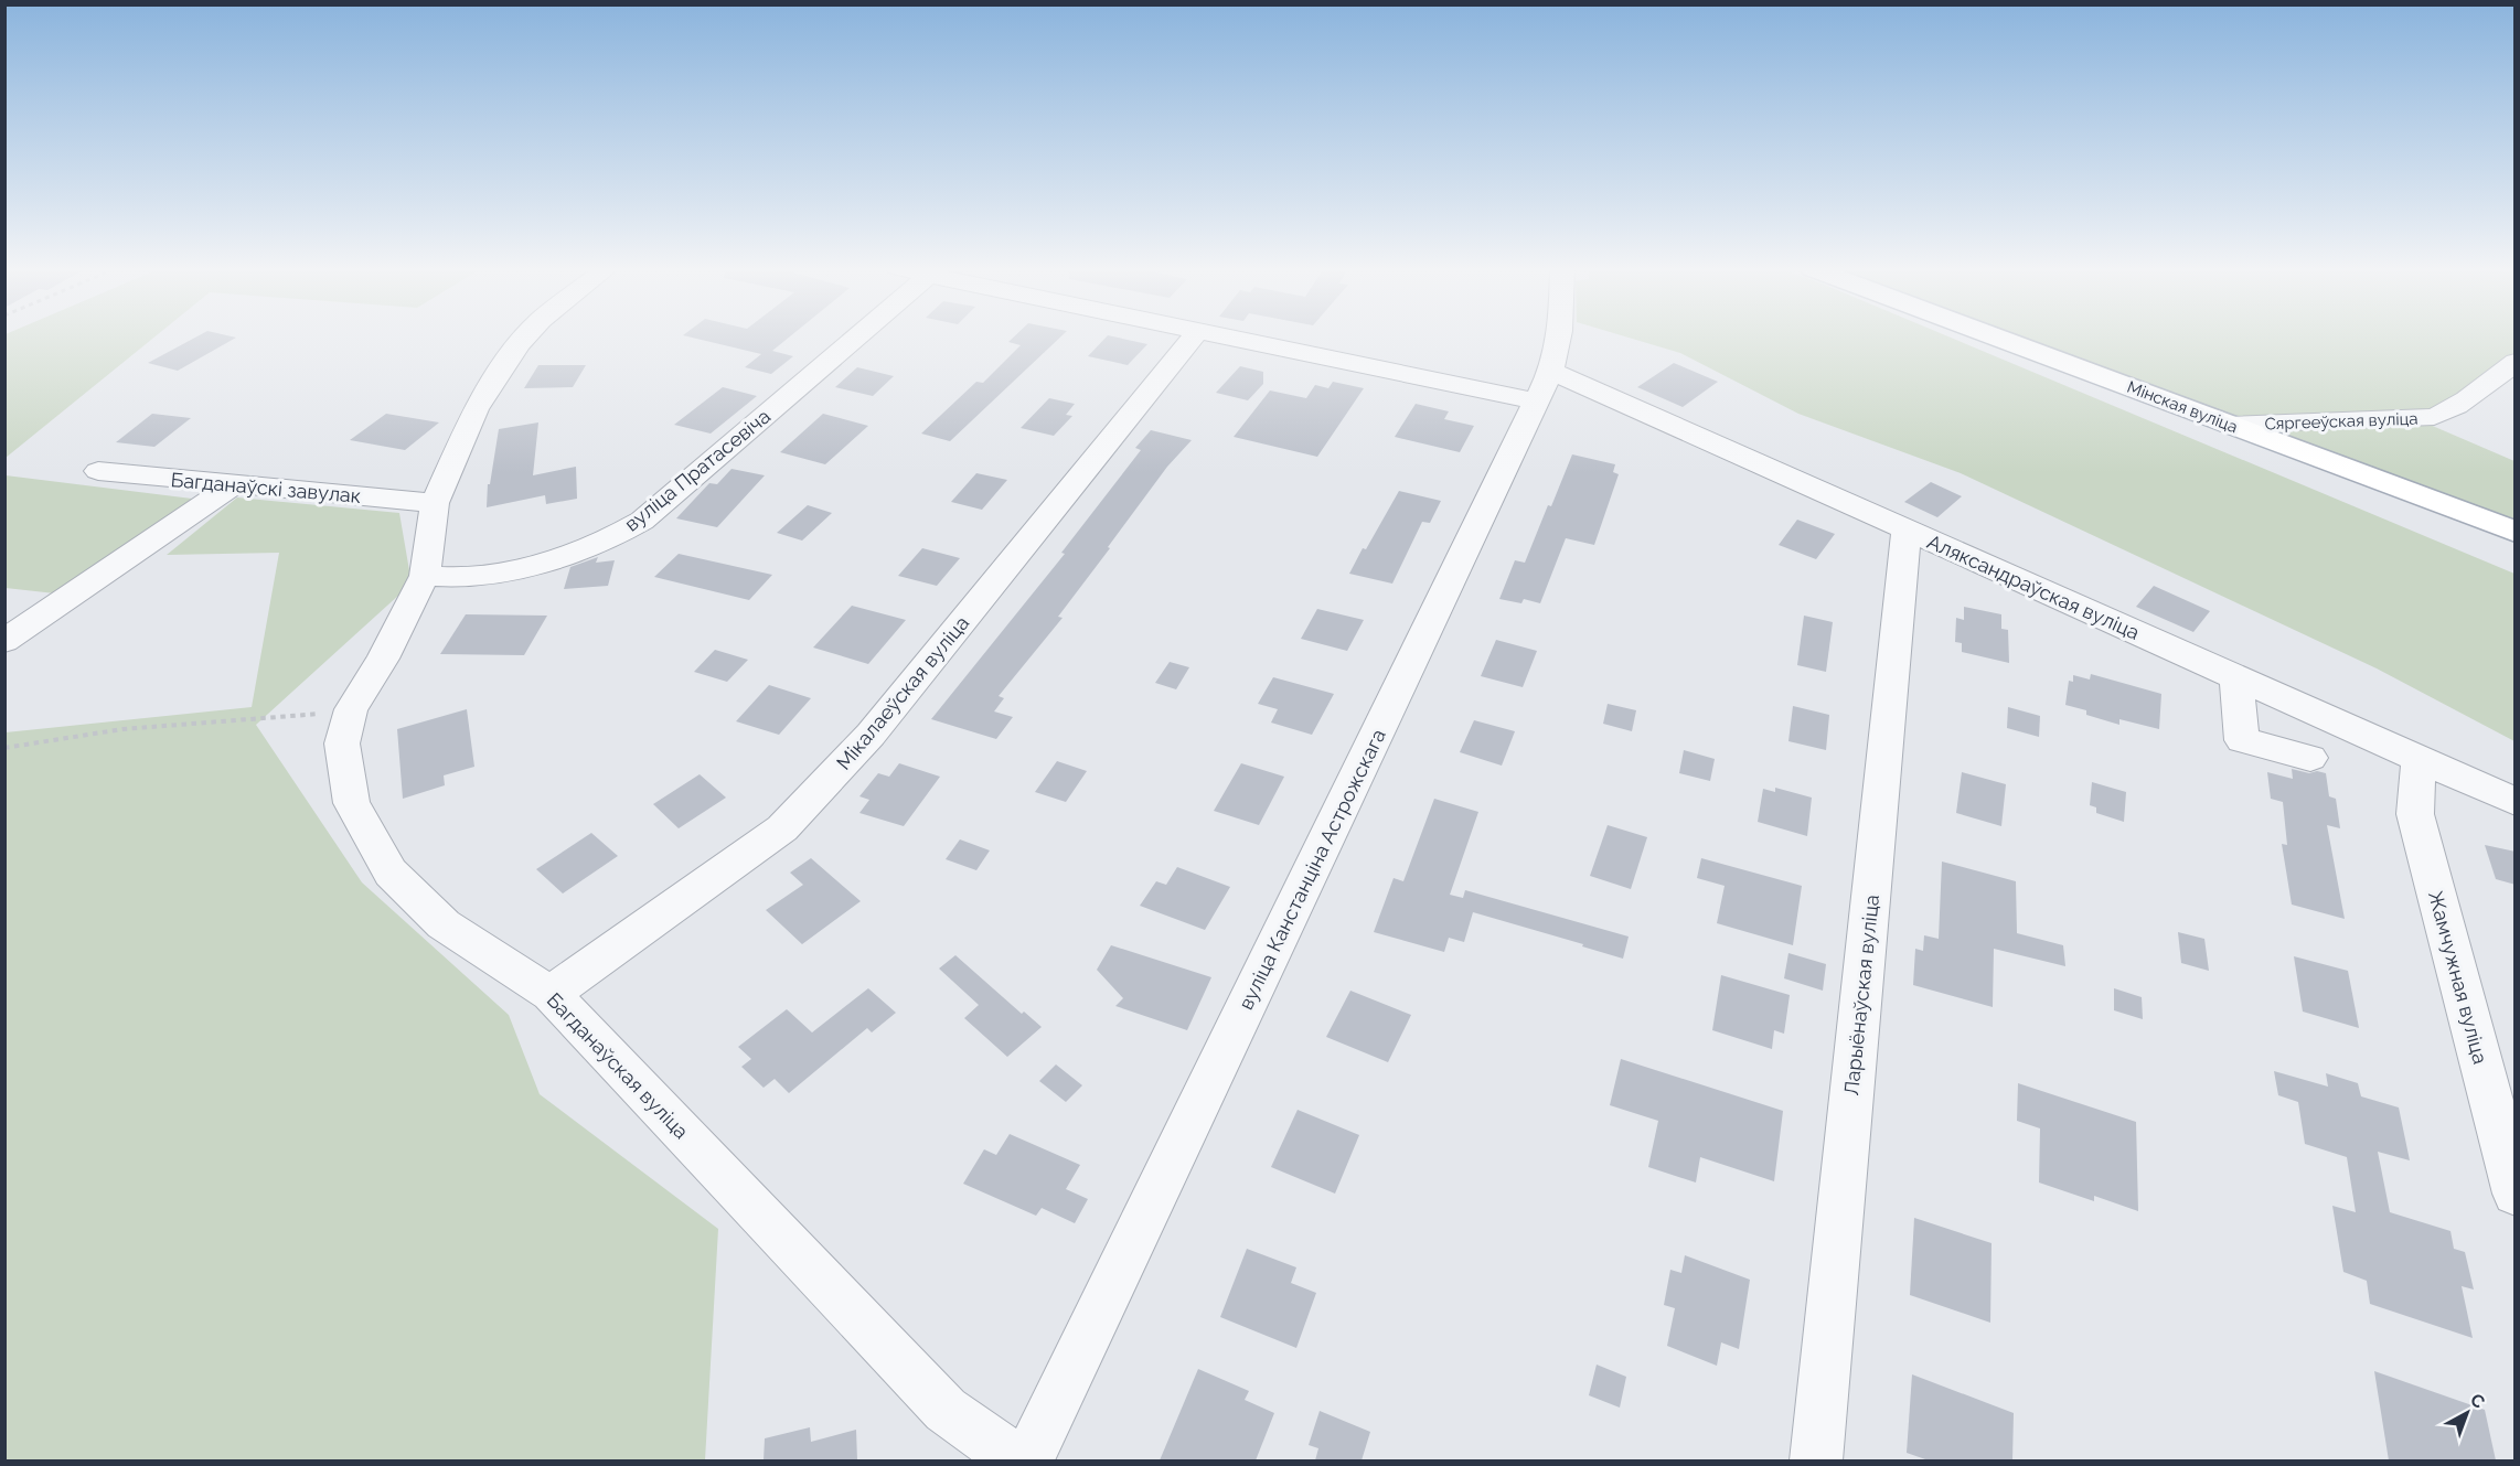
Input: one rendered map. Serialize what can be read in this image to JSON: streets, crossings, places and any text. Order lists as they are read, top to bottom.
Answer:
{
  "streets": {
    "main road": ["Мінская вуліца"],
    "street": [
      "Сяргееўская вуліца",
      "вуліца Пратасевіча",
      "Багданаўскі завулак",
      "Аляксандраўская вуліца",
      "Мікалаеўская вуліца",
      "вуліца Канстанціна Астрожскага",
      "Жамчужная вуліца",
      "Ларыёнаўская вуліца",
      "Багданаўская вуліца"
    ]
  },
  "crossings": [
    ["Мінская вуліца", "Сяргееўская вуліца"],
    ["вуліца Пратасевіча", "Багданаўская вуліца"],
    ["Багданаўскі завулак", "Багданаўская вуліца"],
    ["Аляксандраўская вуліца", "вуліца Канстанціна Астрожскага"],
    ["Аляксандраўская вуліца", "Жамчужная вуліца"],
    ["Аляксандраўская вуліца", "Ларыёнаўская вуліца"],
    ["Мікалаеўская вуліца", "Багданаўская вуліца"]
  ],
  "north": "top right"
}
